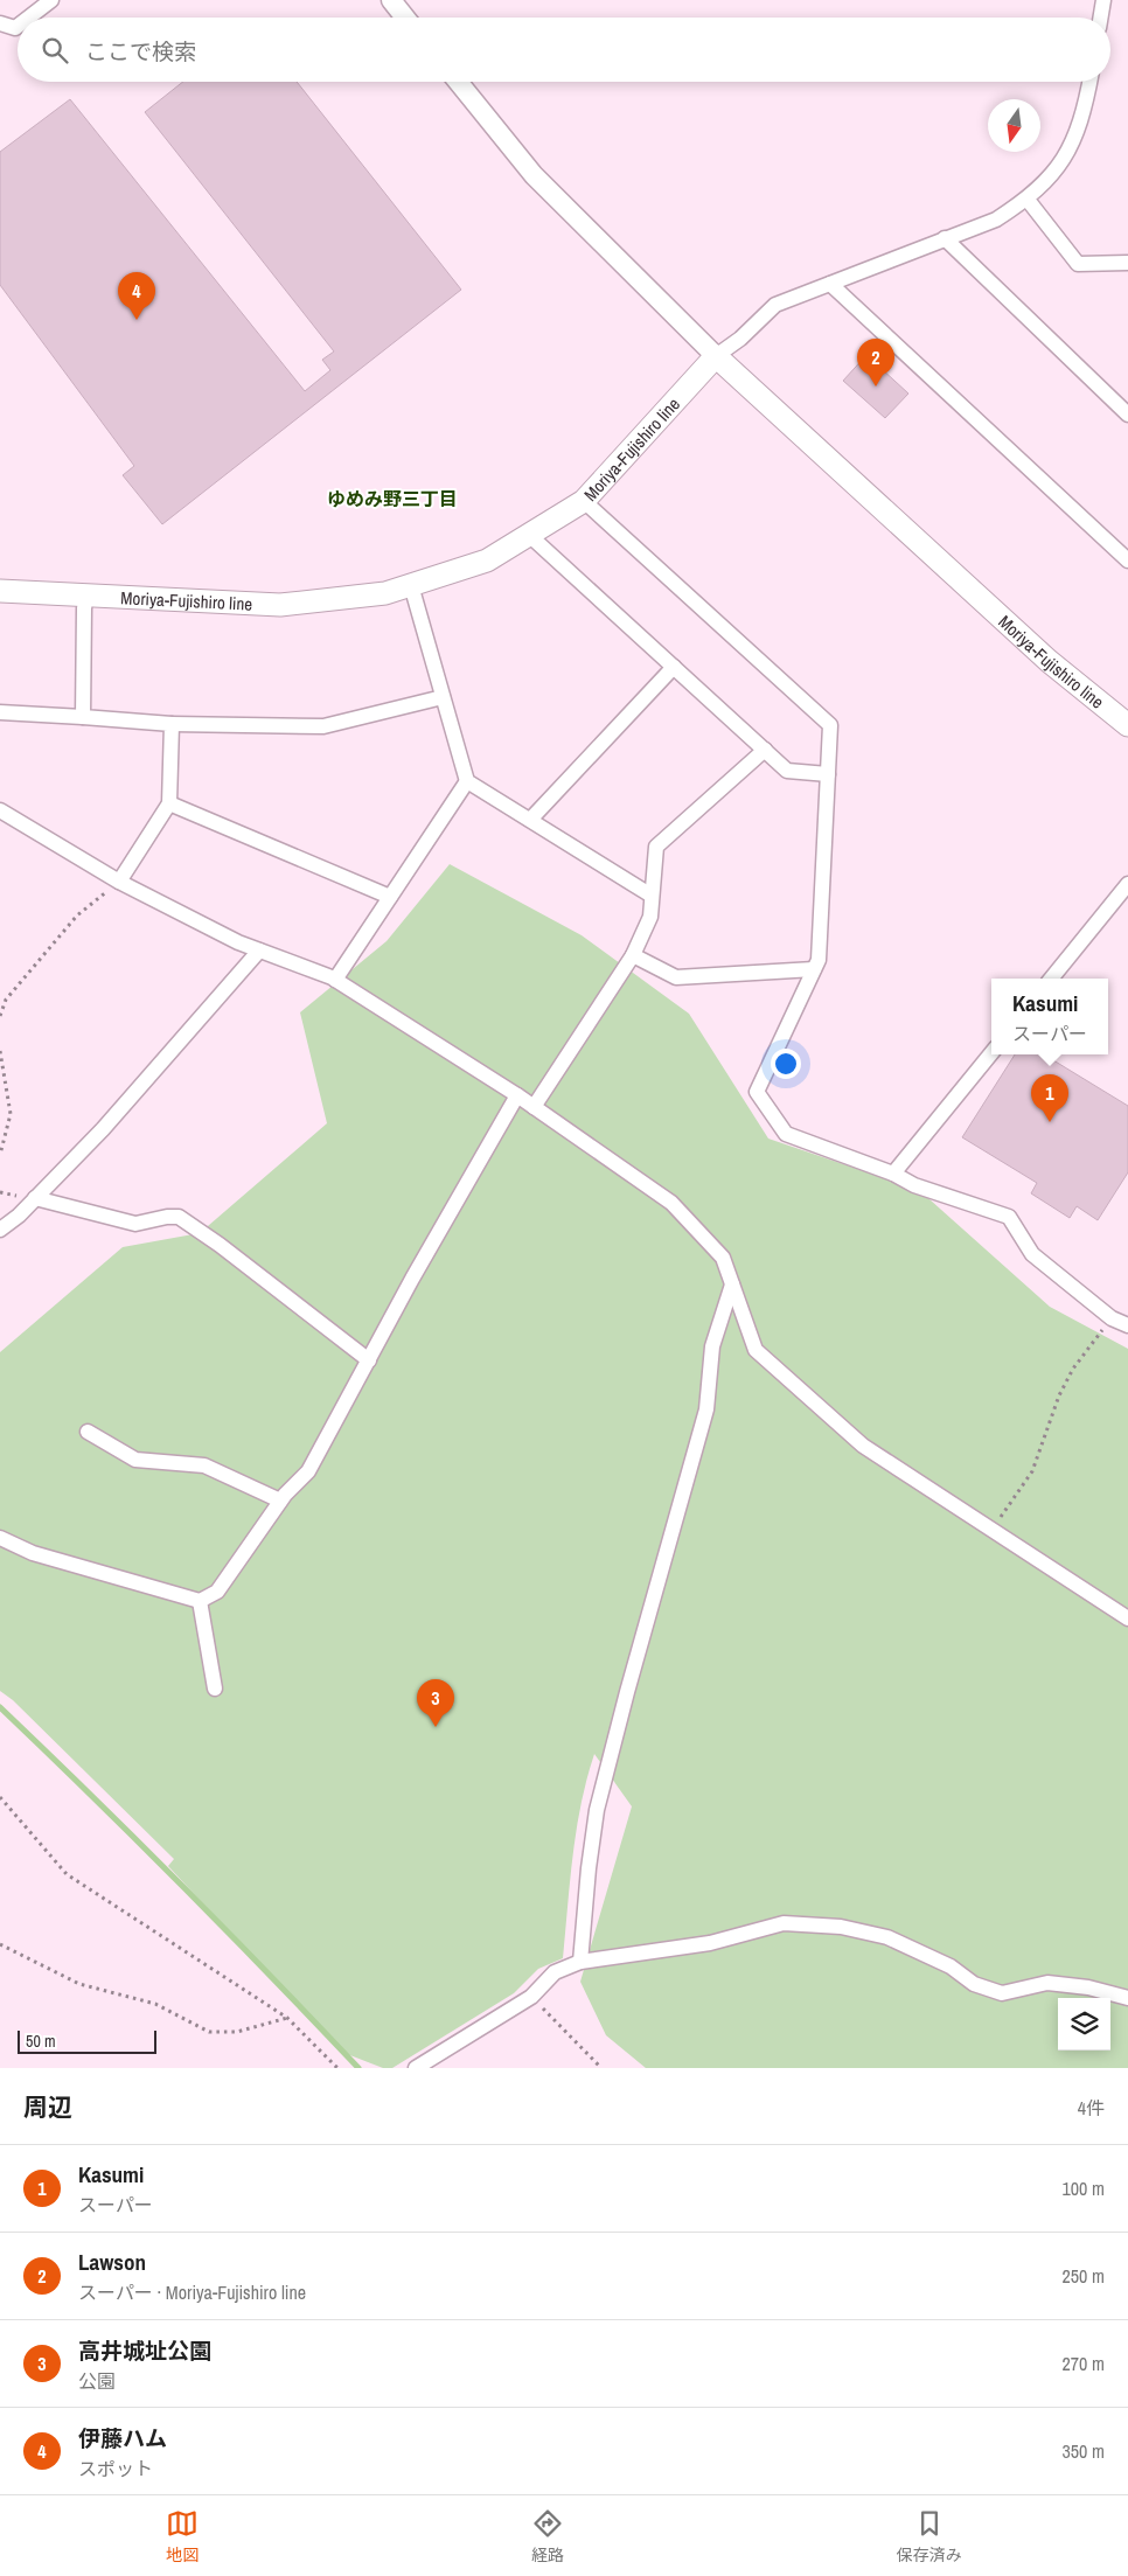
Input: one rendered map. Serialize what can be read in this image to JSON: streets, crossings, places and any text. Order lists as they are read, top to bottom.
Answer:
{
  "streets": {
    "main road": ["Moriya-Fujishiro line"]
  },
  "districts": ["ゆめみ野三丁目"],
  "scale_bar": "50 m",
  "north": "bottom",
  "page": {
    "search": "ここで検索",
    "pins": [
      "4",
      "2",
      "1",
      "3"
    ],
    "popup": ["Kasumi", "スーパー"],
    "scale": "50 m",
    "heading": ["周辺", "4件"],
    "list": [
      {
        "mark": "1",
        "name": "Kasumi",
        "note": "スーパー",
        "value": "100 m"
      },
      {
        "mark": "2",
        "name": "Lawson",
        "note": "スーパー · Moriya-Fujishiro line",
        "value": "250 m"
      },
      {
        "mark": "3",
        "name": "高井城址公園",
        "note": "公園",
        "value": "270 m"
      },
      {
        "mark": "4",
        "name": "伊藤ハム",
        "note": "スポット",
        "value": "350 m"
      }
    ],
    "nav": ["地図", "経路", "保存済み"]
  }
}
